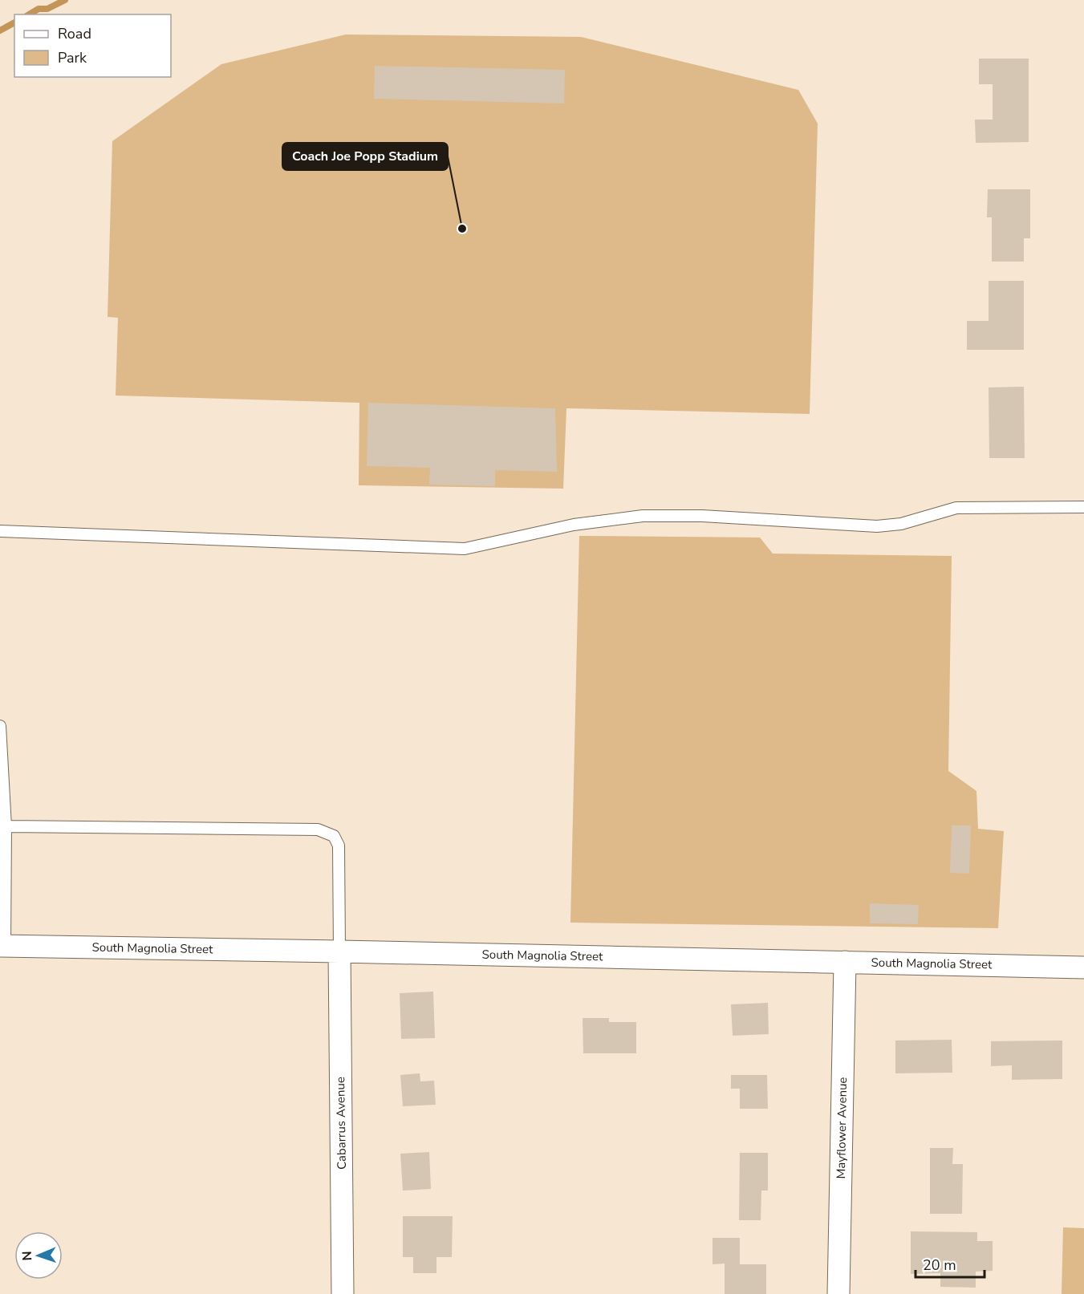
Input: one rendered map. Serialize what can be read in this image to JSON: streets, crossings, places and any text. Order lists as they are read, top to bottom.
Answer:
{
  "streets": {
    "street": ["South Magnolia Street", "Cabarrus Avenue", "Mayflower Avenue"]
  },
  "crossings": [
    ["South Magnolia Street", "Cabarrus Avenue"],
    ["South Magnolia Street", "Mayflower Avenue"]
  ],
  "places": ["Coach Joe Popp Stadium"],
  "legend": ["Road", "Park"],
  "scale_bar": "20 m",
  "north": "left"
}
